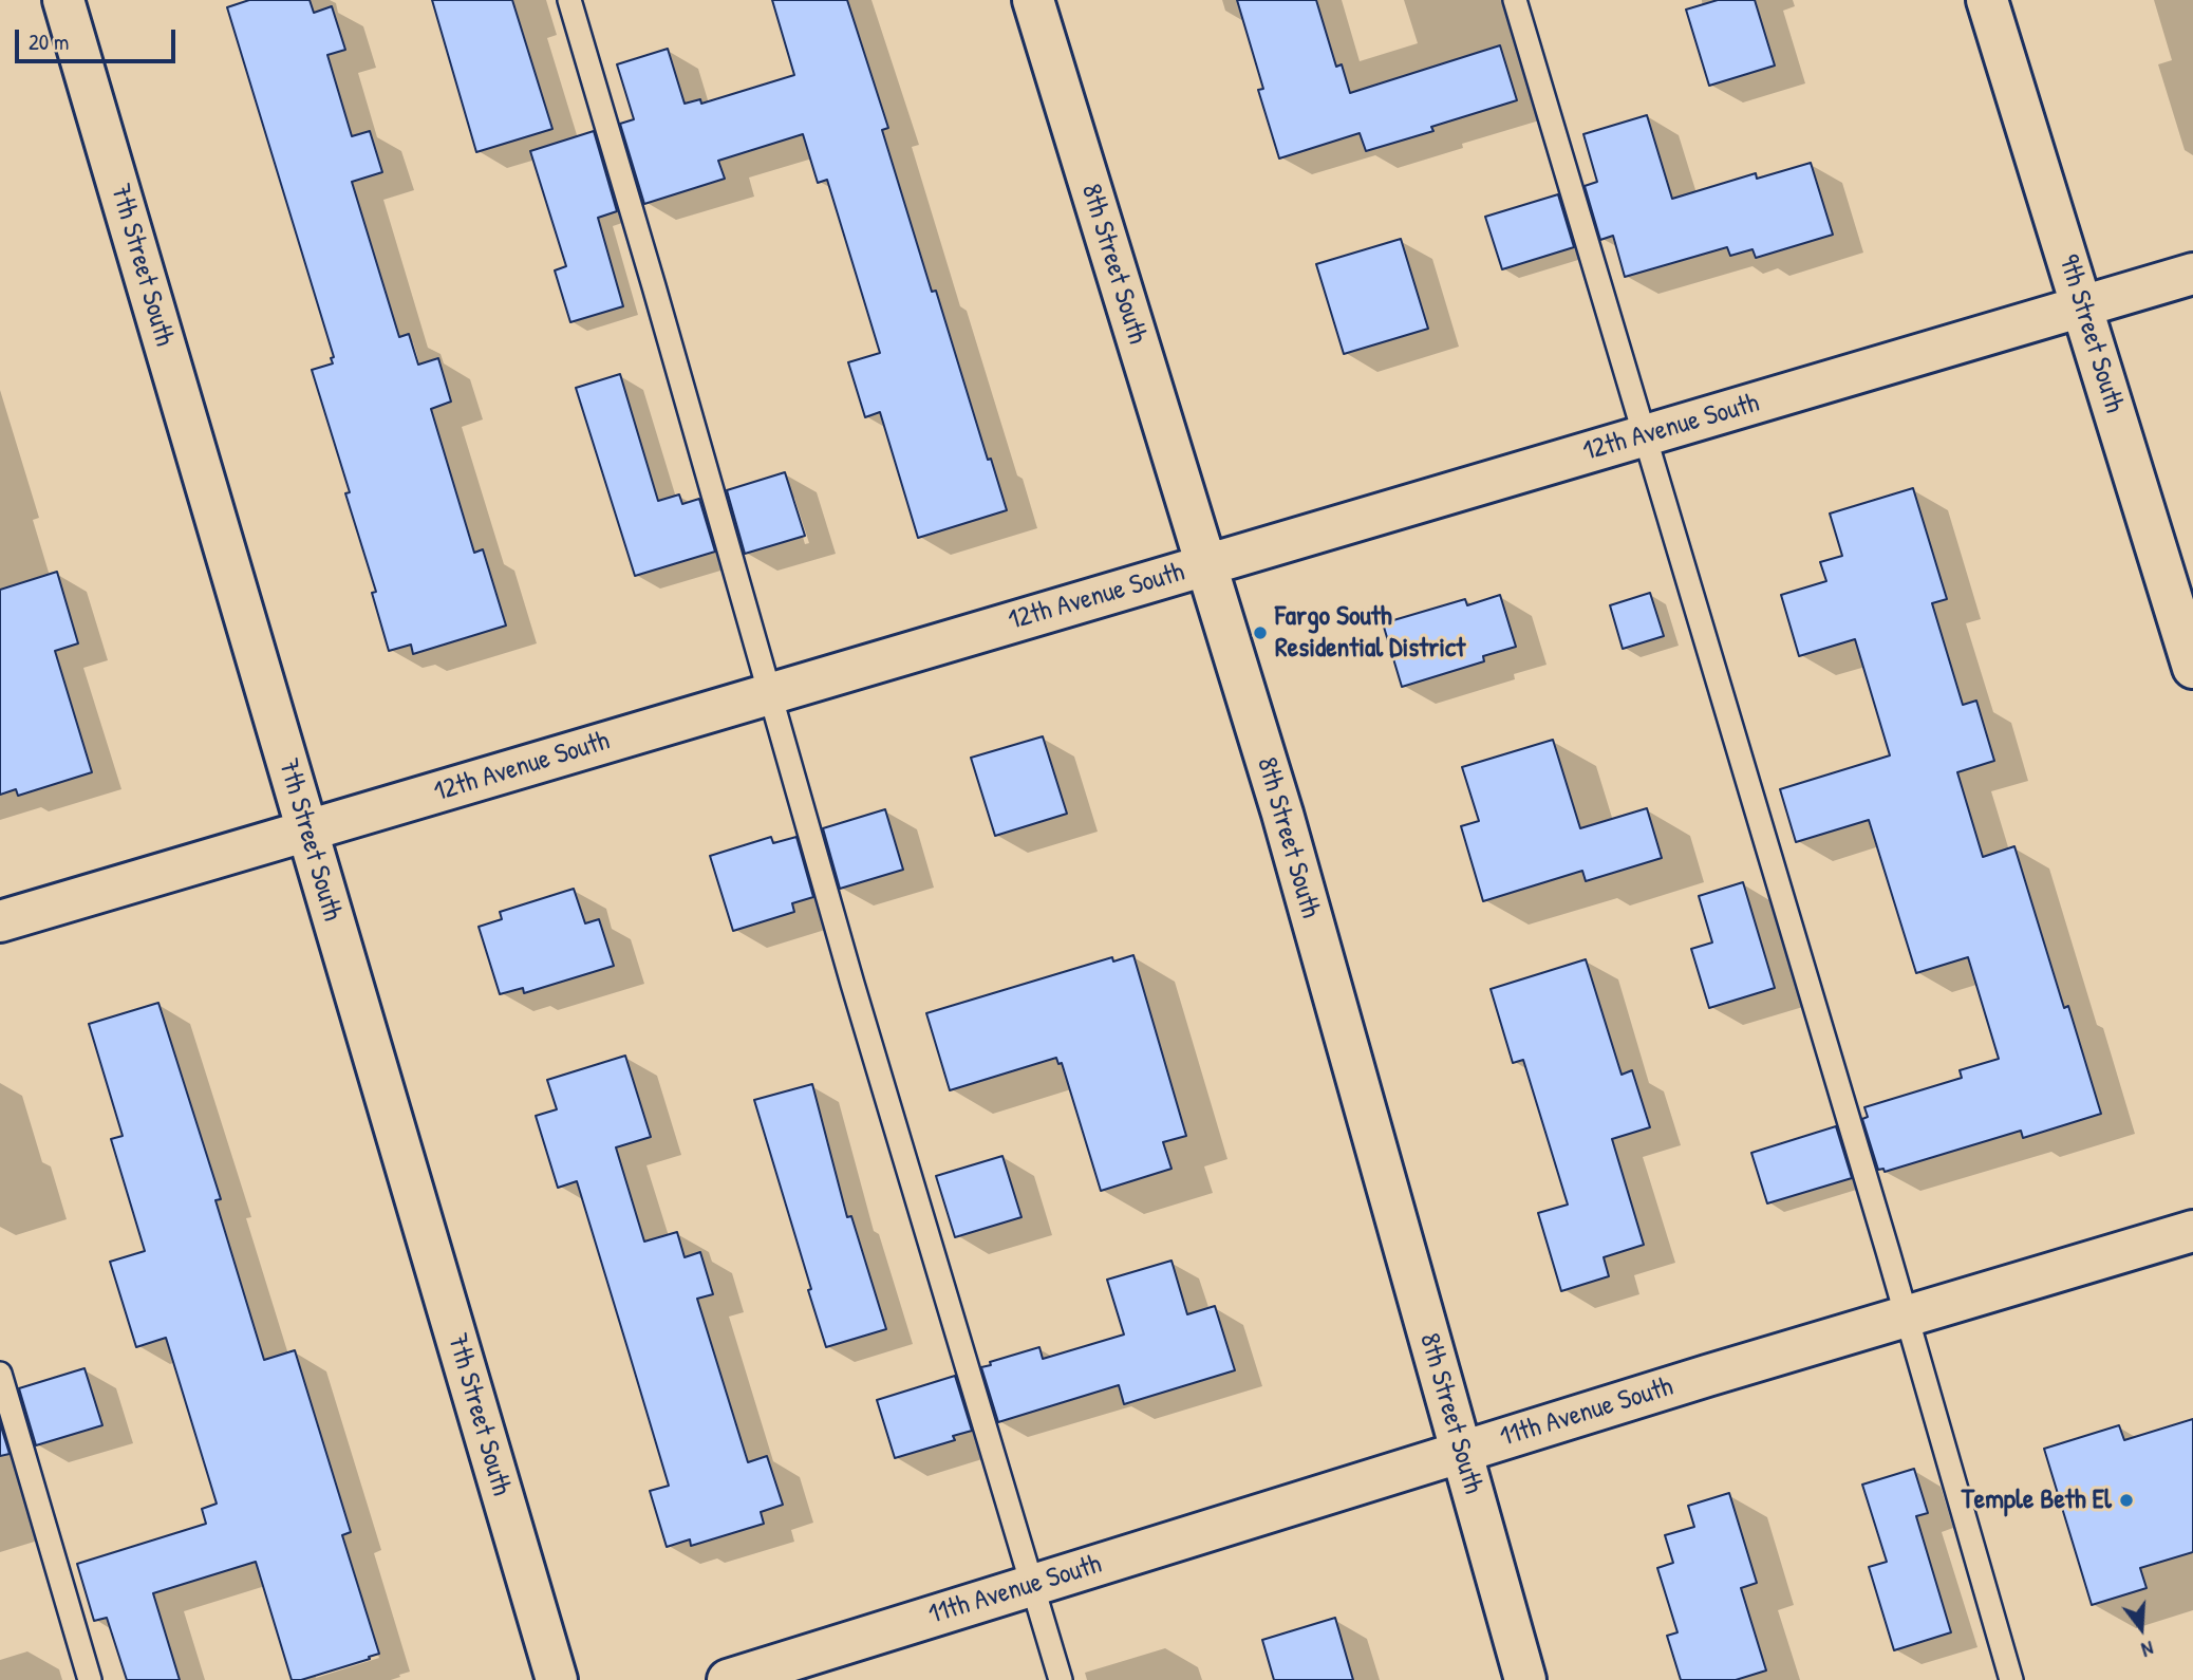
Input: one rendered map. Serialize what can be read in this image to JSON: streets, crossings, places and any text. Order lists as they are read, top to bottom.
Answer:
{
  "streets": {
    "street": [
      "8th Street South",
      "7th Street South",
      "9th Street South",
      "12th Avenue South",
      "11th Avenue South"
    ]
  },
  "crossings": [
    ["8th Street South", "12th Avenue South"],
    ["8th Street South", "11th Avenue South"],
    ["7th Street South", "12th Avenue South"],
    ["9th Street South", "12th Avenue South"]
  ],
  "places": ["Fargo South Residential District", "Temple Beth El"],
  "scale_bar": "20 m",
  "north": "bottom"
}
